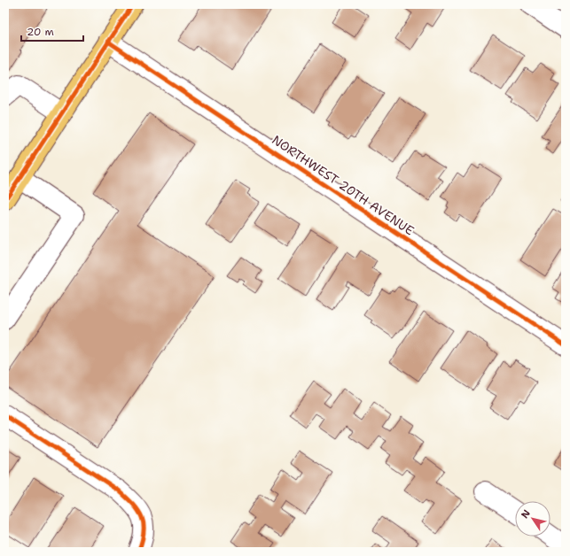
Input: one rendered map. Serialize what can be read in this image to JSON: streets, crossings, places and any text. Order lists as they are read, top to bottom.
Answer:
{
  "streets": {
    "street": ["NORTHWEST 20TH AVENUE"]
  },
  "scale_bar": "20 m",
  "north": "top left"
}
